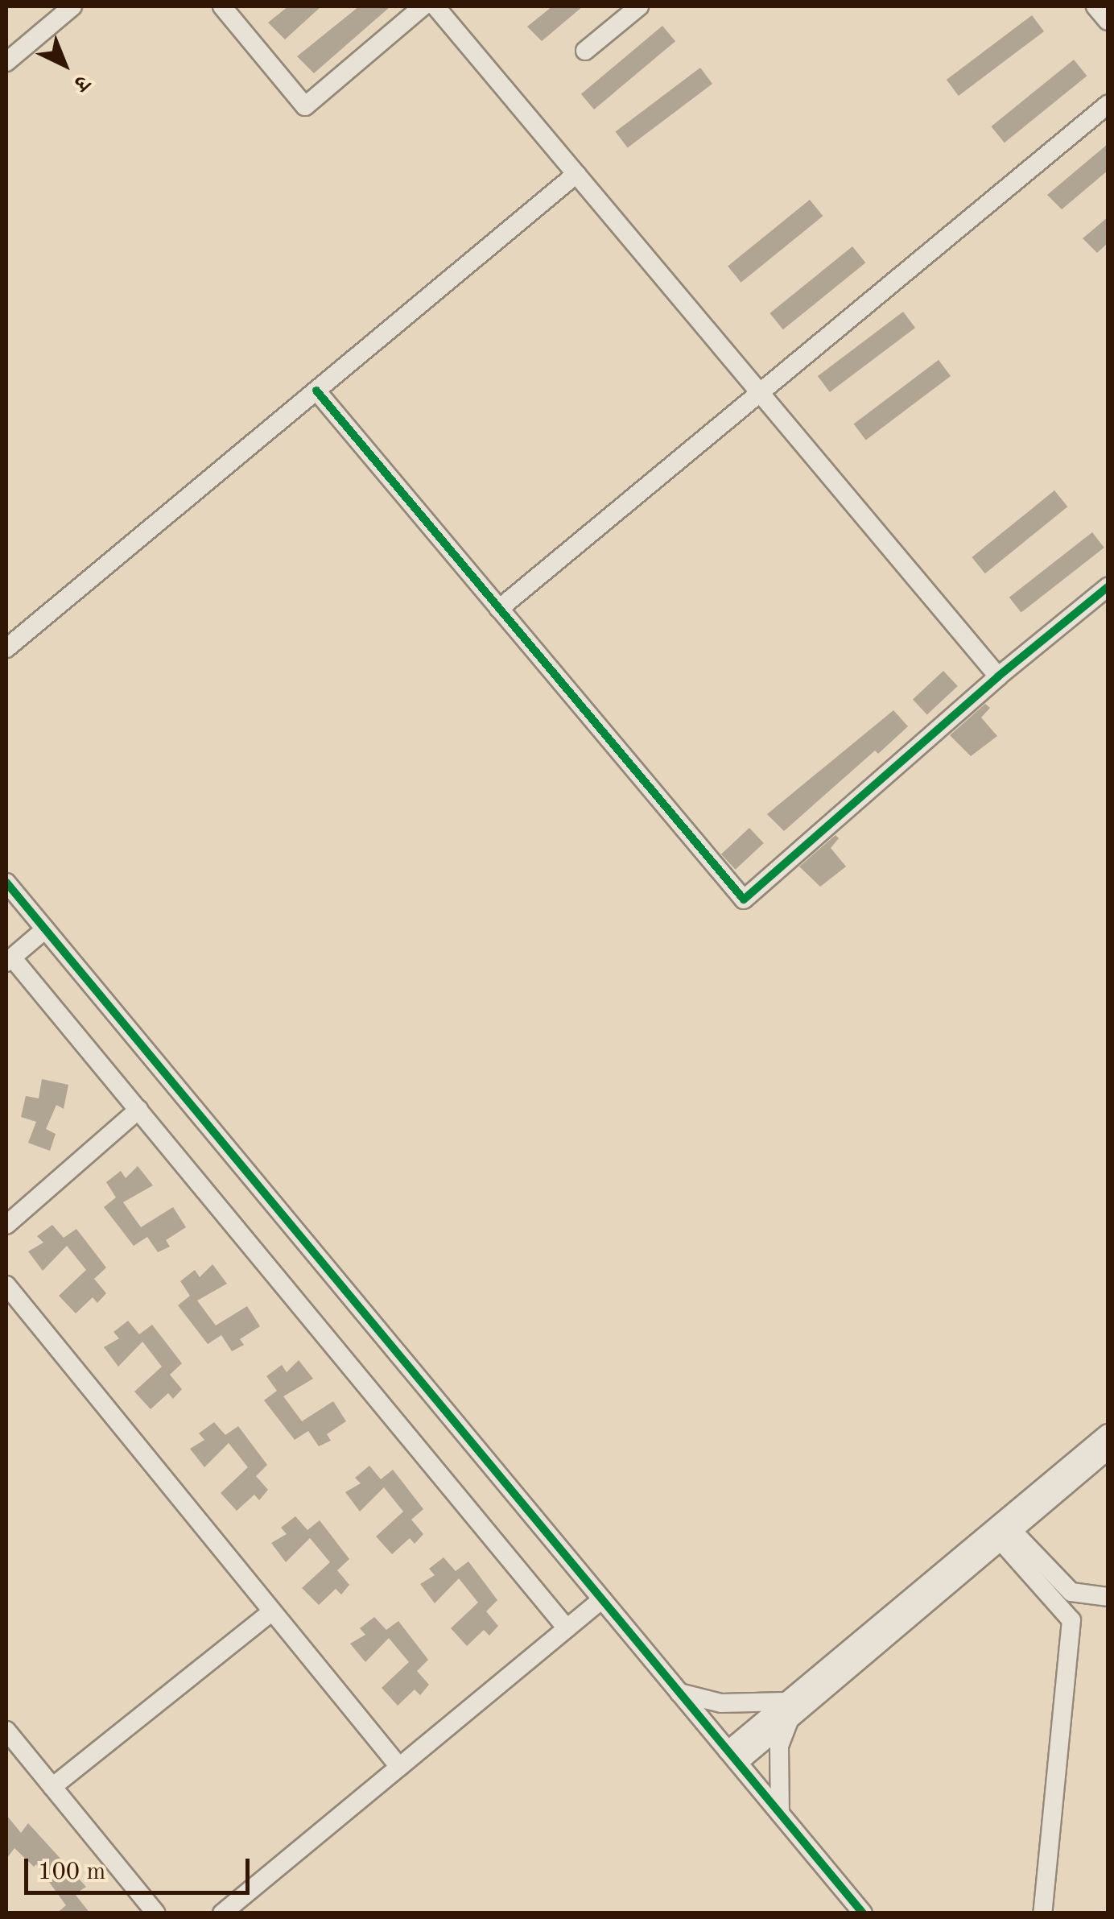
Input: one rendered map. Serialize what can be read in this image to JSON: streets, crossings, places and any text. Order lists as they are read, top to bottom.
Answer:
{
  "scale_bar": "100 m",
  "north": "bottom right"
}
